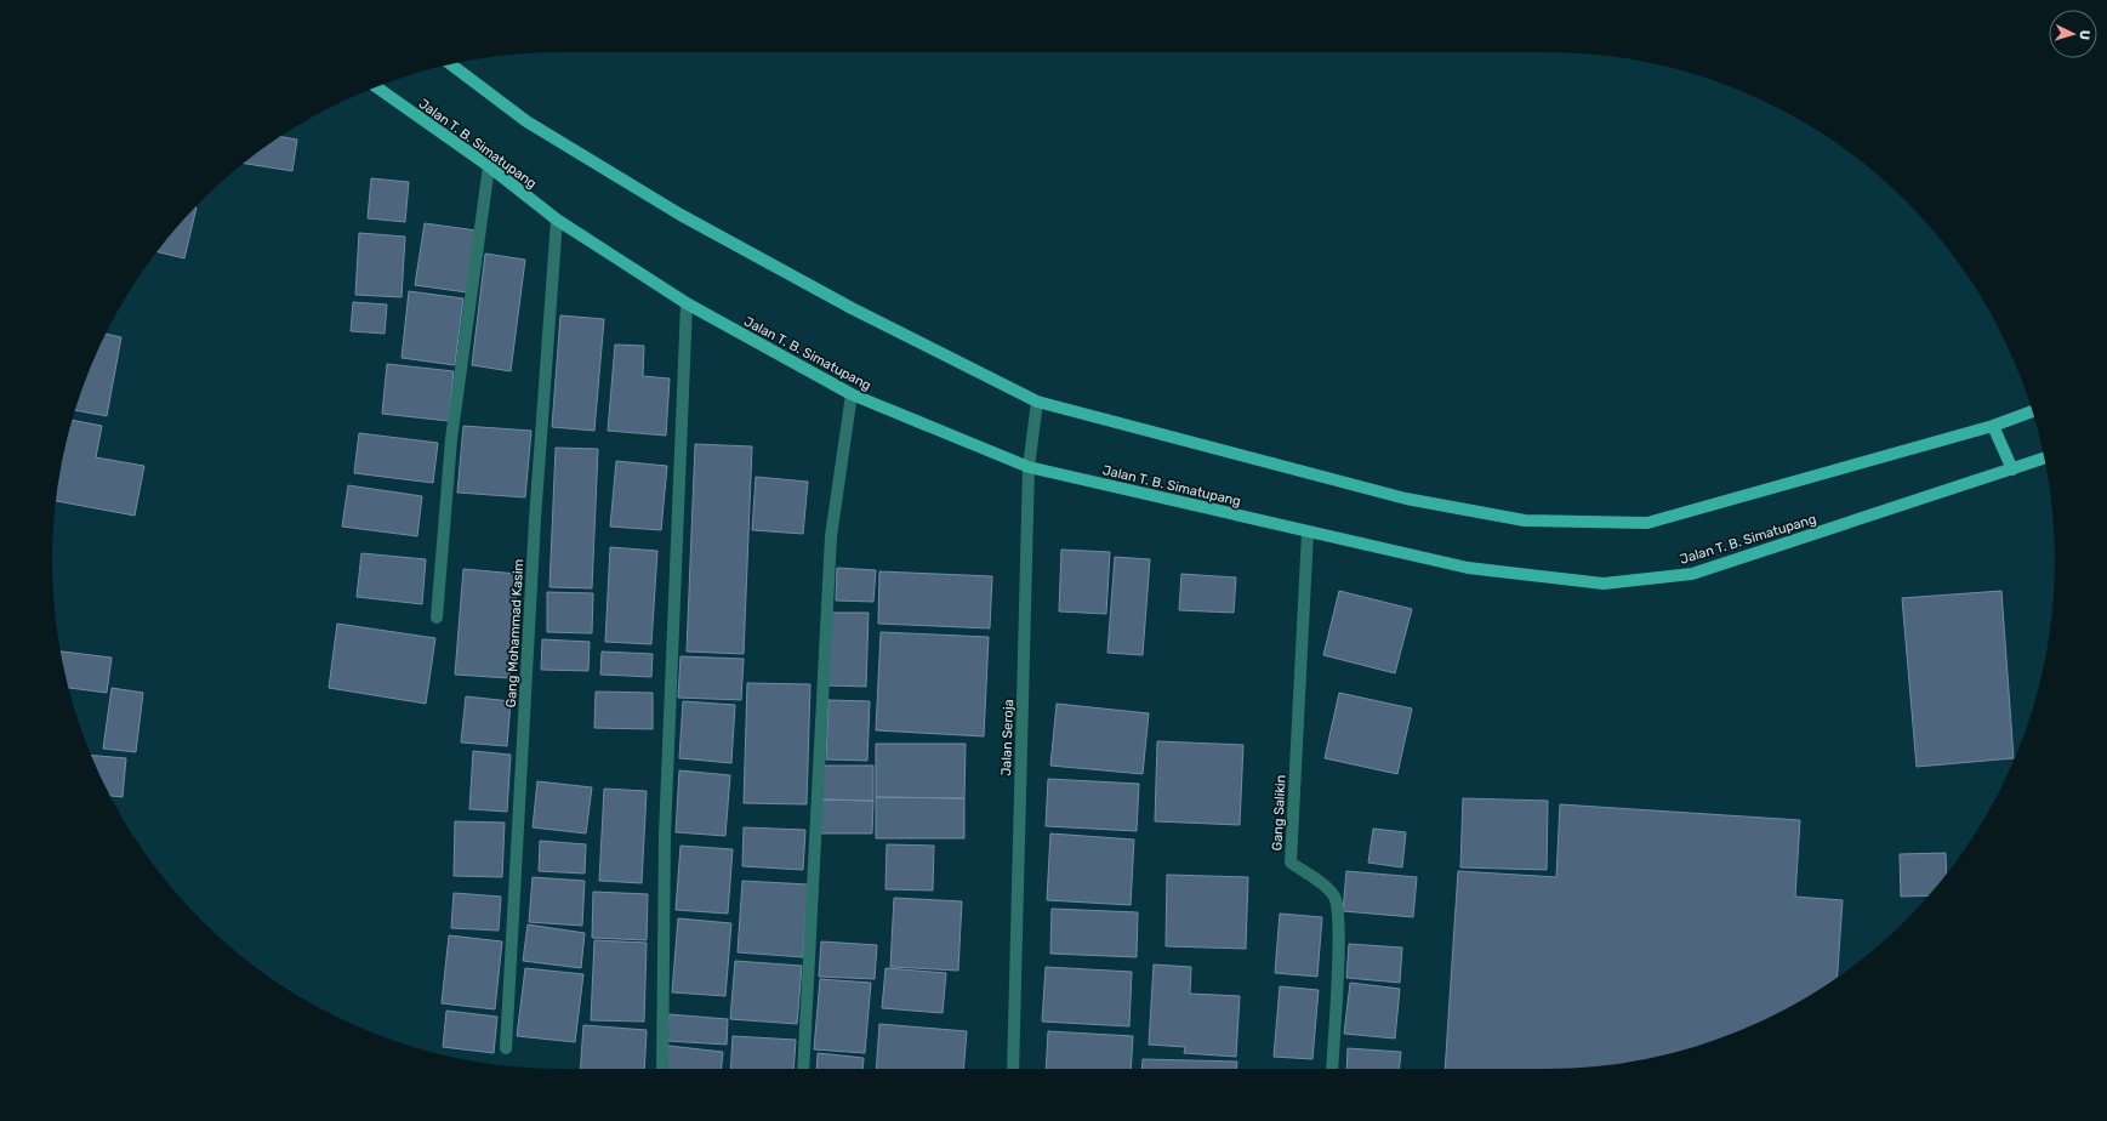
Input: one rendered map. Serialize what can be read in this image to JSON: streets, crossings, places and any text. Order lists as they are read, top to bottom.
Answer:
{
  "streets": {
    "main road": ["Jalan T. B. Simatupang"],
    "street": ["Gang Mohammad Kasim", "Jalan Seroja", "Gang Salikin"]
  },
  "crossings": [
    ["Jalan T. B. Simatupang", "Gang Mohammad Kasim"],
    ["Jalan T. B. Simatupang", "Jalan Seroja"],
    ["Jalan T. B. Simatupang", "Gang Salikin"]
  ],
  "north": "right"
}
